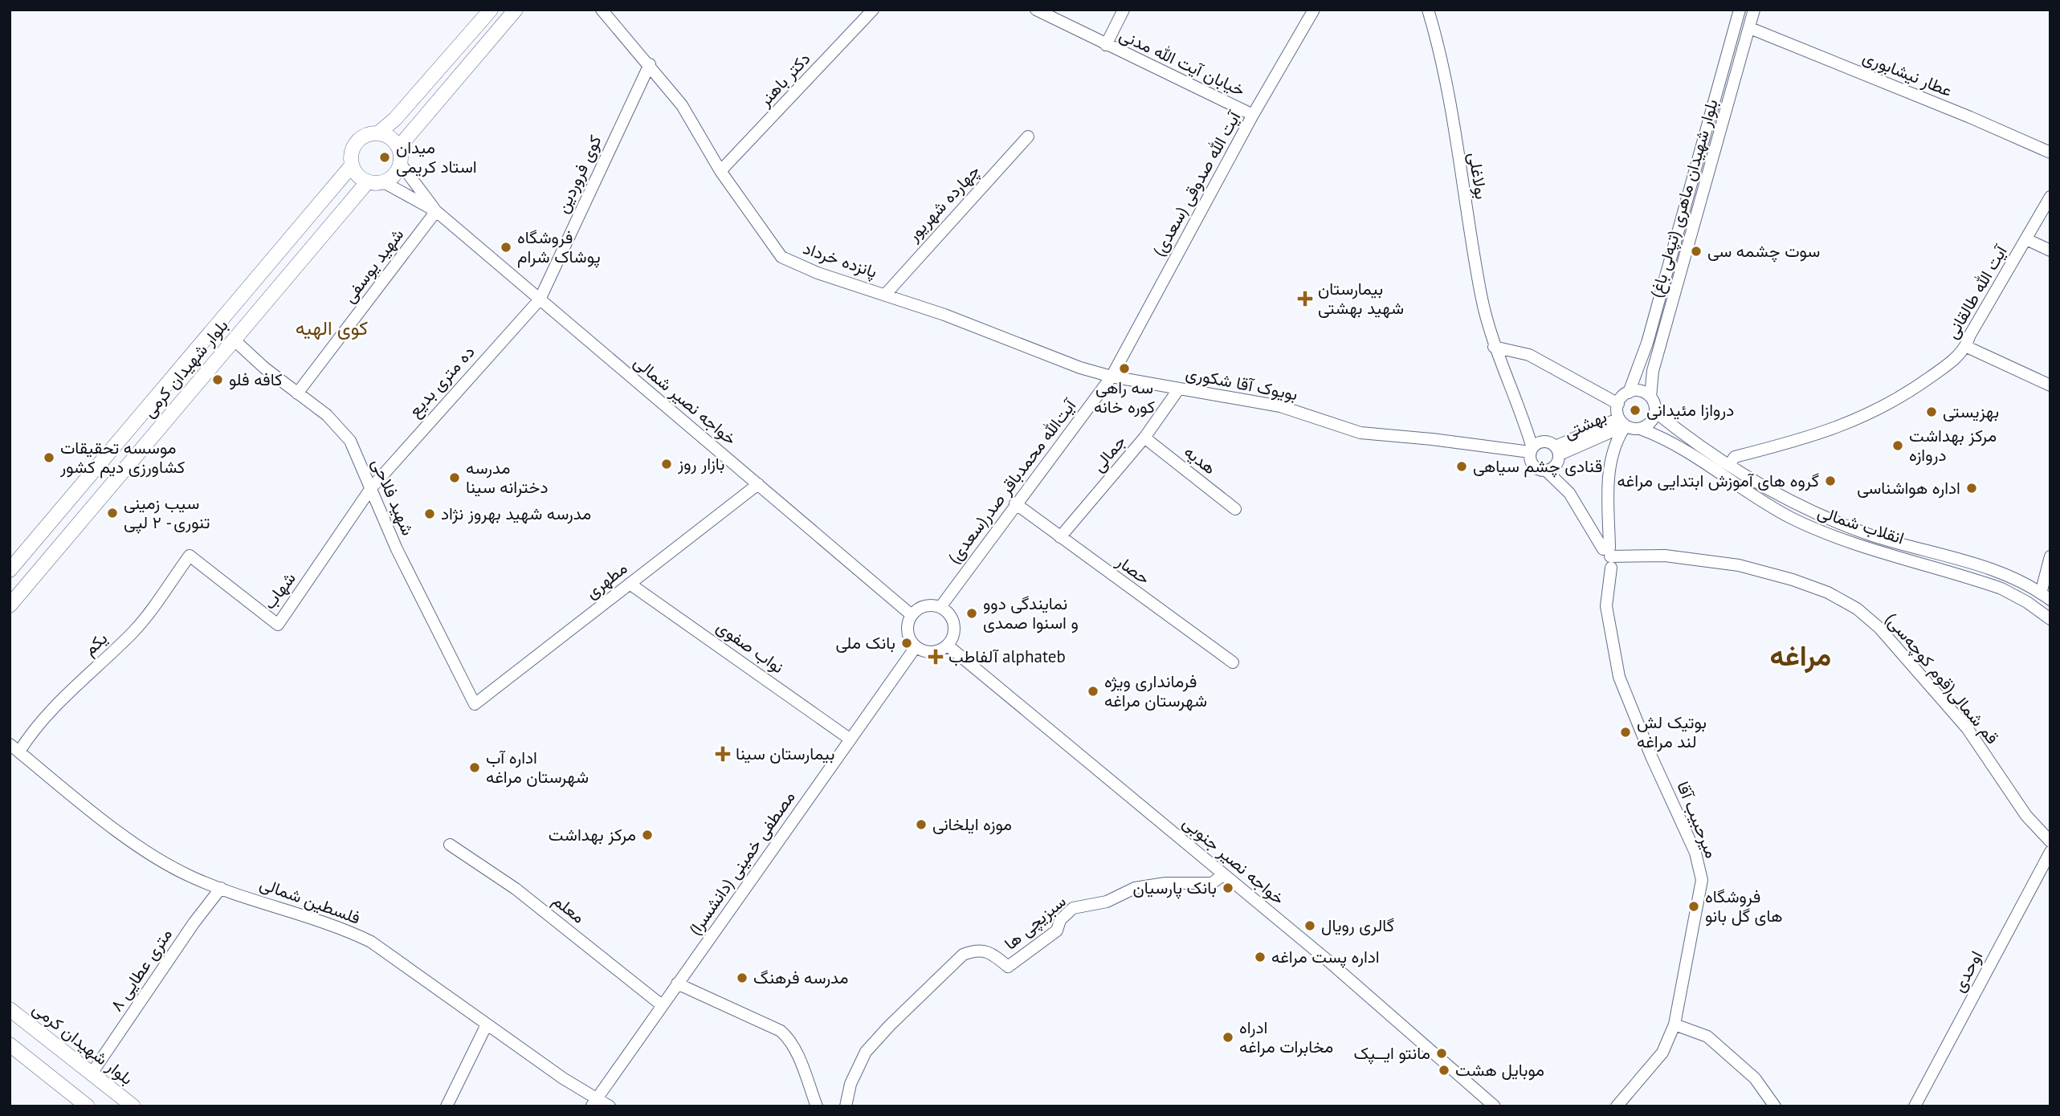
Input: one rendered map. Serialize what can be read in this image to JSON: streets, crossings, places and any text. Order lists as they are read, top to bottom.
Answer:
{
  "streets": {
    "main road": ["بلوار شهیدان کرمی"],
    "street": [
      "خیابان آیت الله مدنی",
      "عطار نیشابوری",
      "دکتر باهنر",
      "کوی فروردین",
      "بولاغلی",
      "آیت الله صدوقی (سعدی)",
      "بلوار شهیدان ماهری (تپه‌لی باغ)",
      "چهارده شهریور",
      "پانزده خرداد",
      "شهید یوسفی",
      "آیت الله طالقانی",
      "ده متری بدیع",
      "بویوک آقا شکوری",
      "خواجه نصیر شمالی",
      "بهشتی",
      "جمالی",
      "هدیه",
      "آیت‌الله محمدباقر صدر(سعدی)",
      "شهید فلاحی",
      "انقلاب شمالی",
      "حصار",
      "مطهری",
      "شهاب",
      "یکم",
      "نواب صفوی",
      "قم شمالی(قوم کوچه‌سی)",
      "میرحبیب آقا",
      "خواجه نصیر جنوبی",
      "مصطفی خمینی (دانشسرا)",
      "فلسطین شمالی",
      "معلم",
      "سبزیچی ها",
      "۸ متری عطایی",
      "اوحدی"
    ]
  },
  "crossings": [
    ["خیابان آیت الله مدنی", "آیت الله صدوقی (سعدی)"],
    ["عطار نیشابوری", "بلوار شهیدان ماهری (تپه‌لی باغ)"],
    ["دکتر باهنر", "پانزده خرداد"],
    ["کوی فروردین", "پانزده خرداد"],
    ["کوی فروردین", "ده متری بدیع"],
    ["کوی فروردین", "خواجه نصیر شمالی"],
    ["بولاغلی", "بویوک آقا شکوری"],
    ["بولاغلی", "بهشتی"],
    ["آیت الله صدوقی (سعدی)", "پانزده خرداد"],
    ["آیت الله صدوقی (سعدی)", "بویوک آقا شکوری"],
    ["آیت الله صدوقی (سعدی)", "آیت‌الله محمدباقر صدر(سعدی)"],
    ["بلوار شهیدان ماهری (تپه‌لی باغ)", "بهشتی"],
    ["بلوار شهیدان ماهری (تپه‌لی باغ)", "انقلاب شمالی"],
    ["بلوار شهیدان ماهری (تپه‌لی باغ)", "میرحبیب آقا"],
    ["چهارده شهریور", "پانزده خرداد"],
    ["پانزده خرداد", "بویوک آقا شکوری"],
    ["پانزده خرداد", "آیت‌الله محمدباقر صدر(سعدی)"],
    ["شهید یوسفی", "خواجه نصیر شمالی"],
    ["شهید یوسفی", "شهید فلاحی"],
    ["آیت الله طالقانی", "انقلاب شمالی"],
    ["بلوار شهیدان کرمی", "شهید فلاحی"],
    ["بلوار شهیدان کرمی", "۸ متری عطایی"],
    ["ده متری بدیع", "خواجه نصیر شمالی"],
    ["ده متری بدیع", "شهید فلاحی"],
    ["ده متری بدیع", "شهاب"],
    ["بویوک آقا شکوری", "بهشتی"],
    ["بویوک آقا شکوری", "جمالی"],
    ["بویوک آقا شکوری", "آیت‌الله محمدباقر صدر(سعدی)"],
    ["خواجه نصیر شمالی", "آیت‌الله محمدباقر صدر(سعدی)"],
    ["خواجه نصیر شمالی", "مطهری"],
    ["خواجه نصیر شمالی", "خواجه نصیر جنوبی"],
    ["خواجه نصیر شمالی", "مصطفی خمینی (دانشسرا)"],
    ["بهشتی", "انقلاب شمالی"],
    ["بهشتی", "میرحبیب آقا"],
    ["جمالی", "هدیه"],
    ["جمالی", "حصار"],
    ["آیت‌الله محمدباقر صدر(سعدی)", "حصار"],
    ["آیت‌الله محمدباقر صدر(سعدی)", "خواجه نصیر جنوبی"],
    ["آیت‌الله محمدباقر صدر(سعدی)", "مصطفی خمینی (دانشسرا)"],
    ["شهید فلاحی", "مطهری"],
    ["شهید فلاحی", "شهاب"],
    ["انقلاب شمالی", "میرحبیب آقا"],
    ["مطهری", "نواب صفوی"],
    ["شهاب", "یکم"],
    ["یکم", "فلسطین شمالی"],
    ["نواب صفوی", "مصطفی خمینی (دانشسرا)"],
    ["قم شمالی(قوم کوچه‌سی)", "میرحبیب آقا"],
    ["خواجه نصیر جنوبی", "مصطفی خمینی (دانشسرا)"],
    ["خواجه نصیر جنوبی", "سبزیچی ها"],
    ["مصطفی خمینی (دانشسرا)", "فلسطین شمالی"],
    ["مصطفی خمینی (دانشسرا)", "معلم"],
    ["فلسطین شمالی", "۸ متری عطایی"]
  ],
  "districts": ["کوی الهیه", "مراغه"],
  "places": {
    "other": [
      "میدان استاد کریمی",
      "فروشگاه پوشاک شرام",
      "سوت چشمه سی",
      "سه راهی کوره خانه",
      "کافه فلو",
      "دروازا مئیدانی",
      "بهزیستی",
      "مرکز بهداشت دروازه",
      "موسسه تحقیقات کشاورزی دیم کشور",
      "بازار روز",
      "قنادی چشم سیاهی",
      "مدرسه دخترانه سینا",
      "گروه های آموزش ابتدایی مراغه",
      "اداره هواشناسی",
      "سیب زمینی تنوری - ۲ لپی",
      "مدرسه شهید بهروز نژاد",
      "نمایندگی دوو و اسنوا صمدی",
      "بانک ملی",
      "فرمانداری ویژه شهرستان مراغه",
      "بوتیک لش لند مراغه",
      "اداره آب شهرستان مراغه",
      "موزه ایلخانی",
      "مرکز بهداشت",
      "بانک پارسیان",
      "فروشگاه های گل بانو",
      "گالری رویال",
      "اداره پست مراغه",
      "مدرسه فرهنگ",
      "ادراه مخابرات مراغه",
      "مانتو ایــپک",
      "موبایل هشت"
    ],
    "health": ["بیمارستان شهید بهشتی", "آلفاطب alphateb", "بیمارستان سینا"]
  }
}
